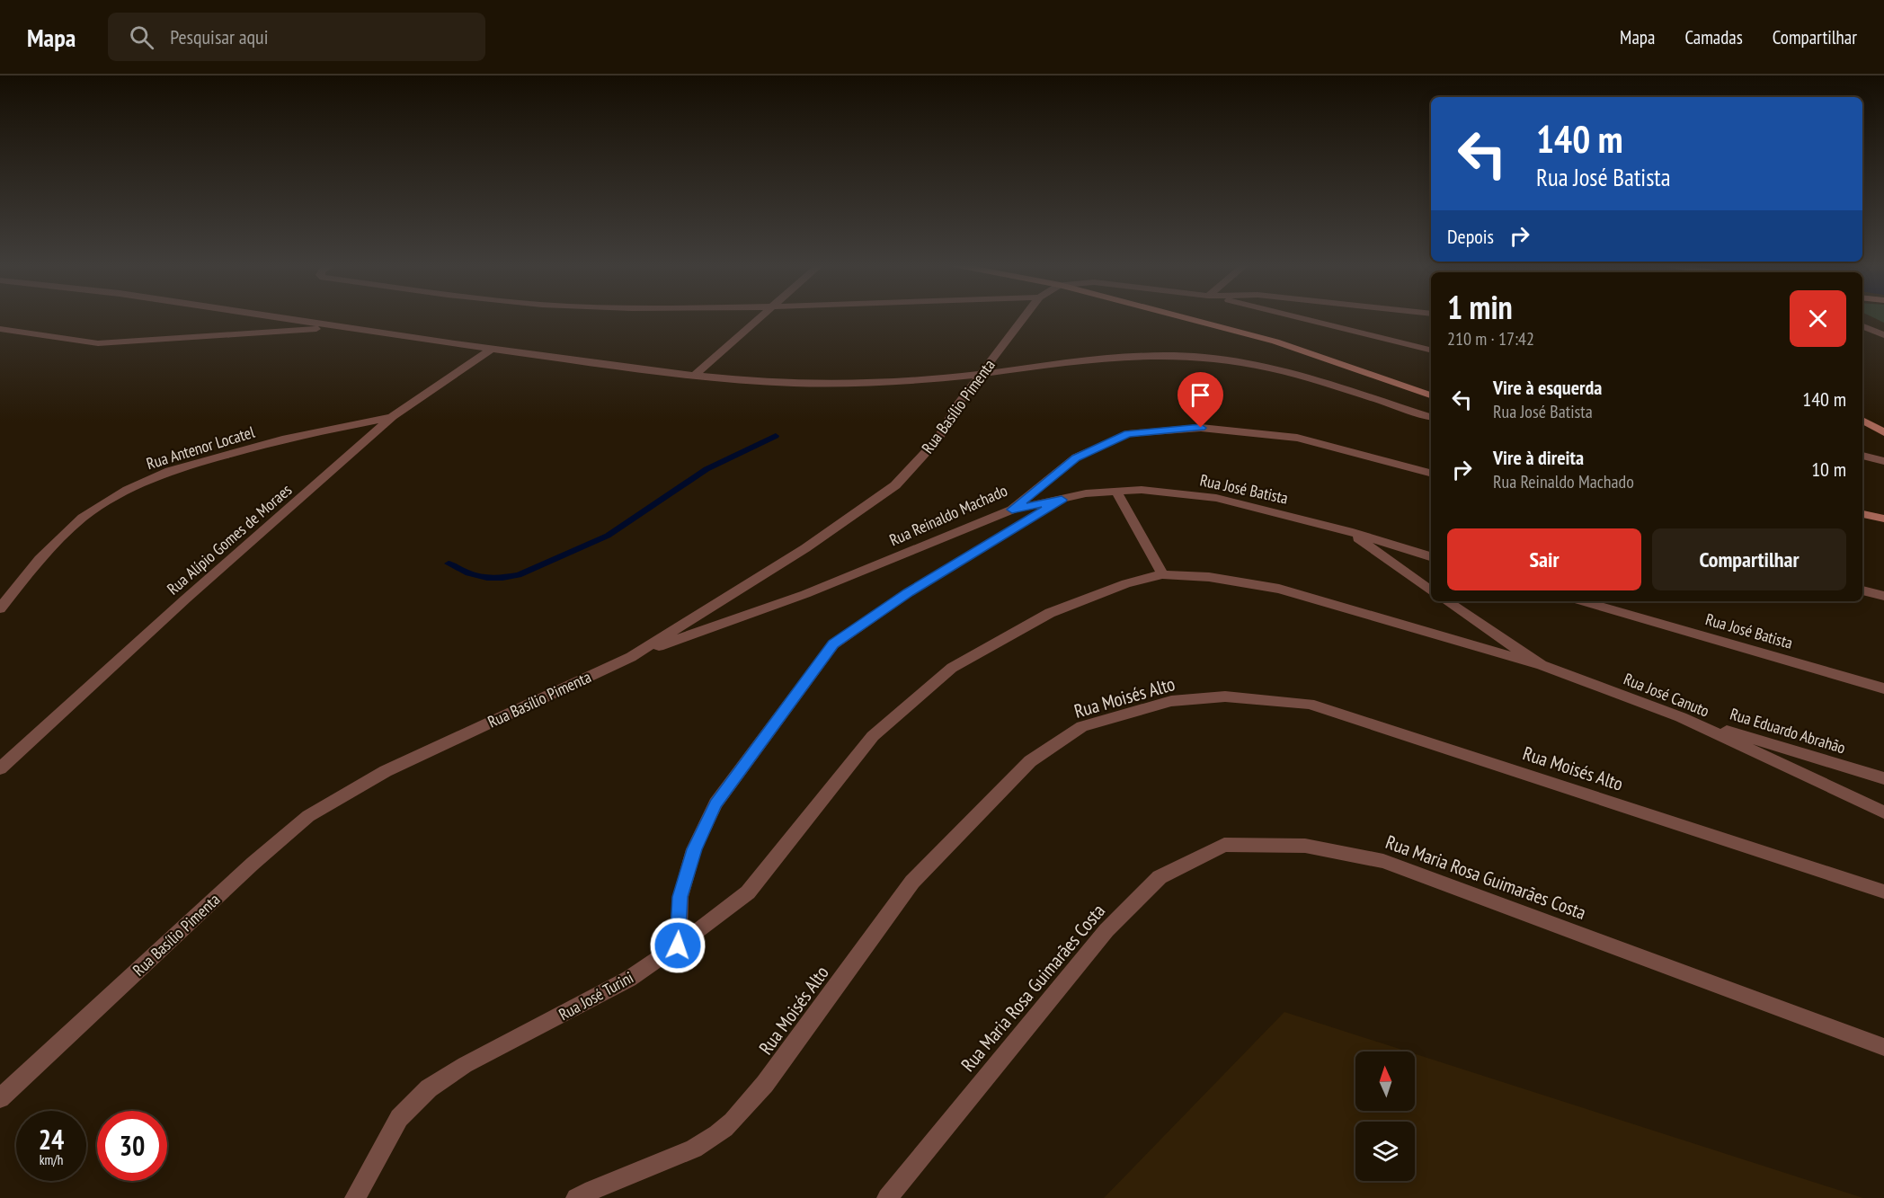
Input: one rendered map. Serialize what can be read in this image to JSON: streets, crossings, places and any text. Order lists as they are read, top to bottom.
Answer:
{
  "streets": {
    "street": [
      "Rua Basílio Pimenta",
      "Rua Antenor Locatel",
      "Rua José Batista",
      "Rua Reinaldo Machado",
      "Rua Alípio Gomes de Moraes",
      "Rua José Canuto",
      "Rua Moisés Alto",
      "Rua Eduardo Abrahão",
      "Rua Maria Rosa Guimarães Costa",
      "Rua José Turini"
    ]
  },
  "crossings": [
    ["Rua Basílio Pimenta", "Rua Reinaldo Machado"],
    ["Rua Antenor Locatel", "Rua Alípio Gomes de Moraes"],
    ["Rua José Batista", "Rua Reinaldo Machado"],
    ["Rua José Canuto", "Rua Eduardo Abrahão"],
    ["Rua José Canuto", "Rua José Turini"]
  ],
  "north": "top",
  "page": {
    "header": "Mapa",
    "search": "Pesquisar aqui",
    "nav": ["Mapa", "Camadas", "Compartilhar"],
    "turn": ["140 m", "Rua José Batista"],
    "then": "Depois",
    "heading": ["1 min", "210 m · 17:42"],
    "list": [
      {
        "name": "Vire à esquerda",
        "note": "Rua José Batista",
        "value": "140 m"
      },
      {
        "name": "Vire à direita",
        "note": "Rua Reinaldo Machado",
        "value": "10 m"
      }
    ],
    "buttons": ["Sair", "Compartilhar"],
    "speed": "24 km/h",
    "limit": "30"
  }
}
